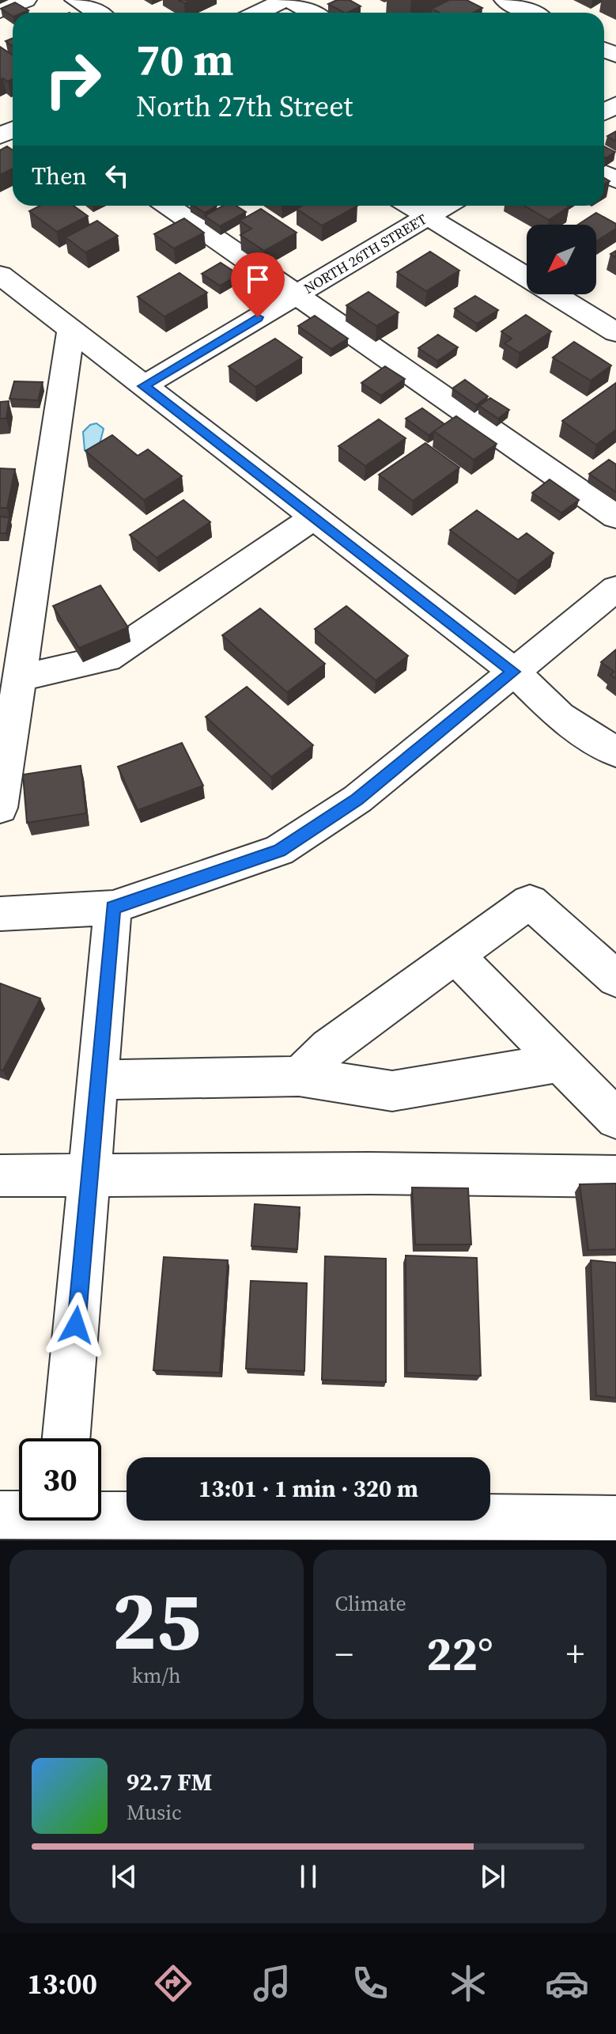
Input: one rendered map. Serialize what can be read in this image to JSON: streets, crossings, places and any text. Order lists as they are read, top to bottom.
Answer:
{
  "streets": {
    "street": ["NORTH 26TH STREET"]
  },
  "north": "bottom left",
  "page": {
    "turn": ["70 m", "North 27th Street"],
    "then": "Then",
    "limit": "30",
    "trip": "13:01 · 1 min · 320 m",
    "tile": [
      ["25", "km/h"],
      "Climate"
    ],
    "heat": ["−", "22°", "+"],
    "song": ["92.7 FM", "Music"],
    "tabs": "13:00"
  }
}
